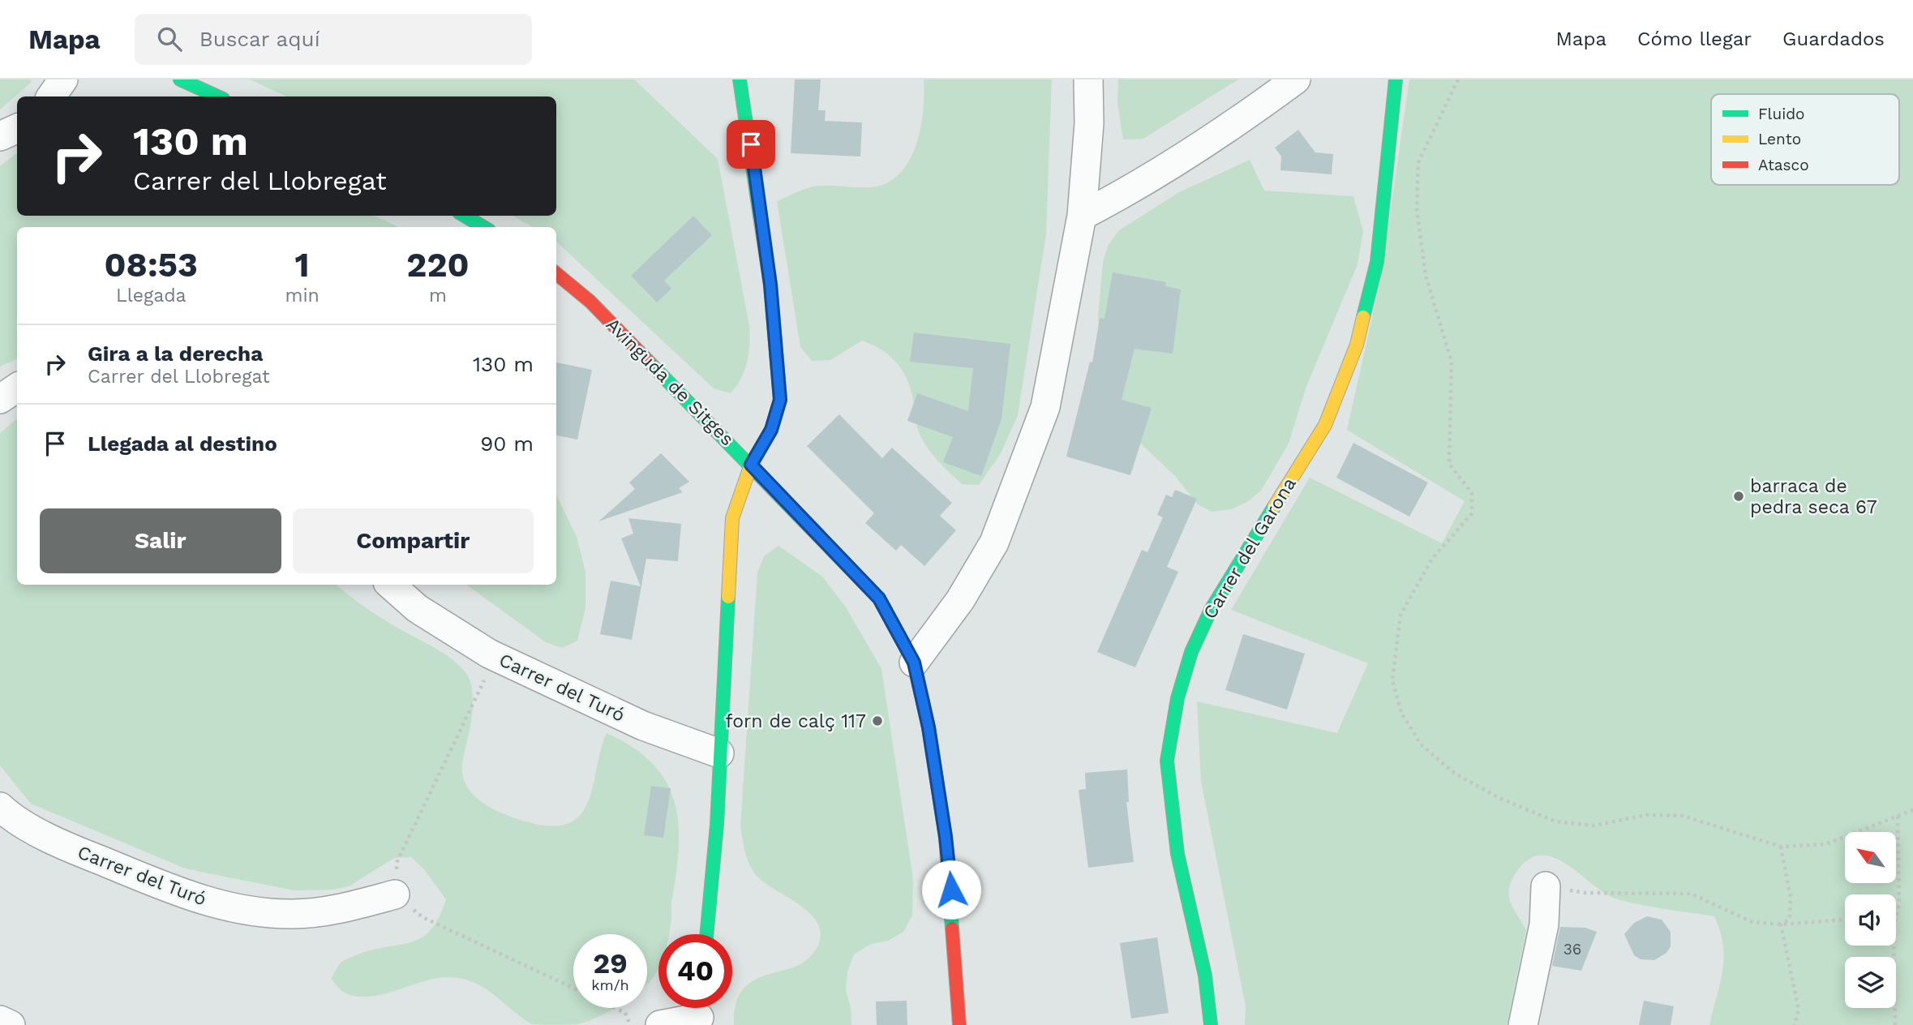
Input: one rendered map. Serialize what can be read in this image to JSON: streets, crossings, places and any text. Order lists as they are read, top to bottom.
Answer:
{
  "streets": {
    "street": ["Avinguda de Sitges", "Carrer del Garona", "Carrer del Turó"]
  },
  "places": ["barraca de pedra seca 67", "forn de calç 117"],
  "house_numbers": ["36"],
  "legend": ["Fluido", "Lento", "Atasco"],
  "north": "top left",
  "page": {
    "header": "Mapa",
    "search": "Buscar aquí",
    "nav": ["Mapa", "Cómo llegar", "Guardados"],
    "turn": ["130 m", "Carrer del Llobregat"],
    "eta": [
      "08:53",
      "Llegada",
      "1",
      "min",
      "220",
      "m"
    ],
    "list": [
      {
        "name": "Gira a la derecha",
        "note": "Carrer del Llobregat",
        "value": "130 m"
      },
      {
        "name": "Llegada al destino",
        "value": "90 m"
      }
    ],
    "buttons": ["Salir", "Compartir"],
    "speed": "29 km/h",
    "limit": "40"
  }
}
